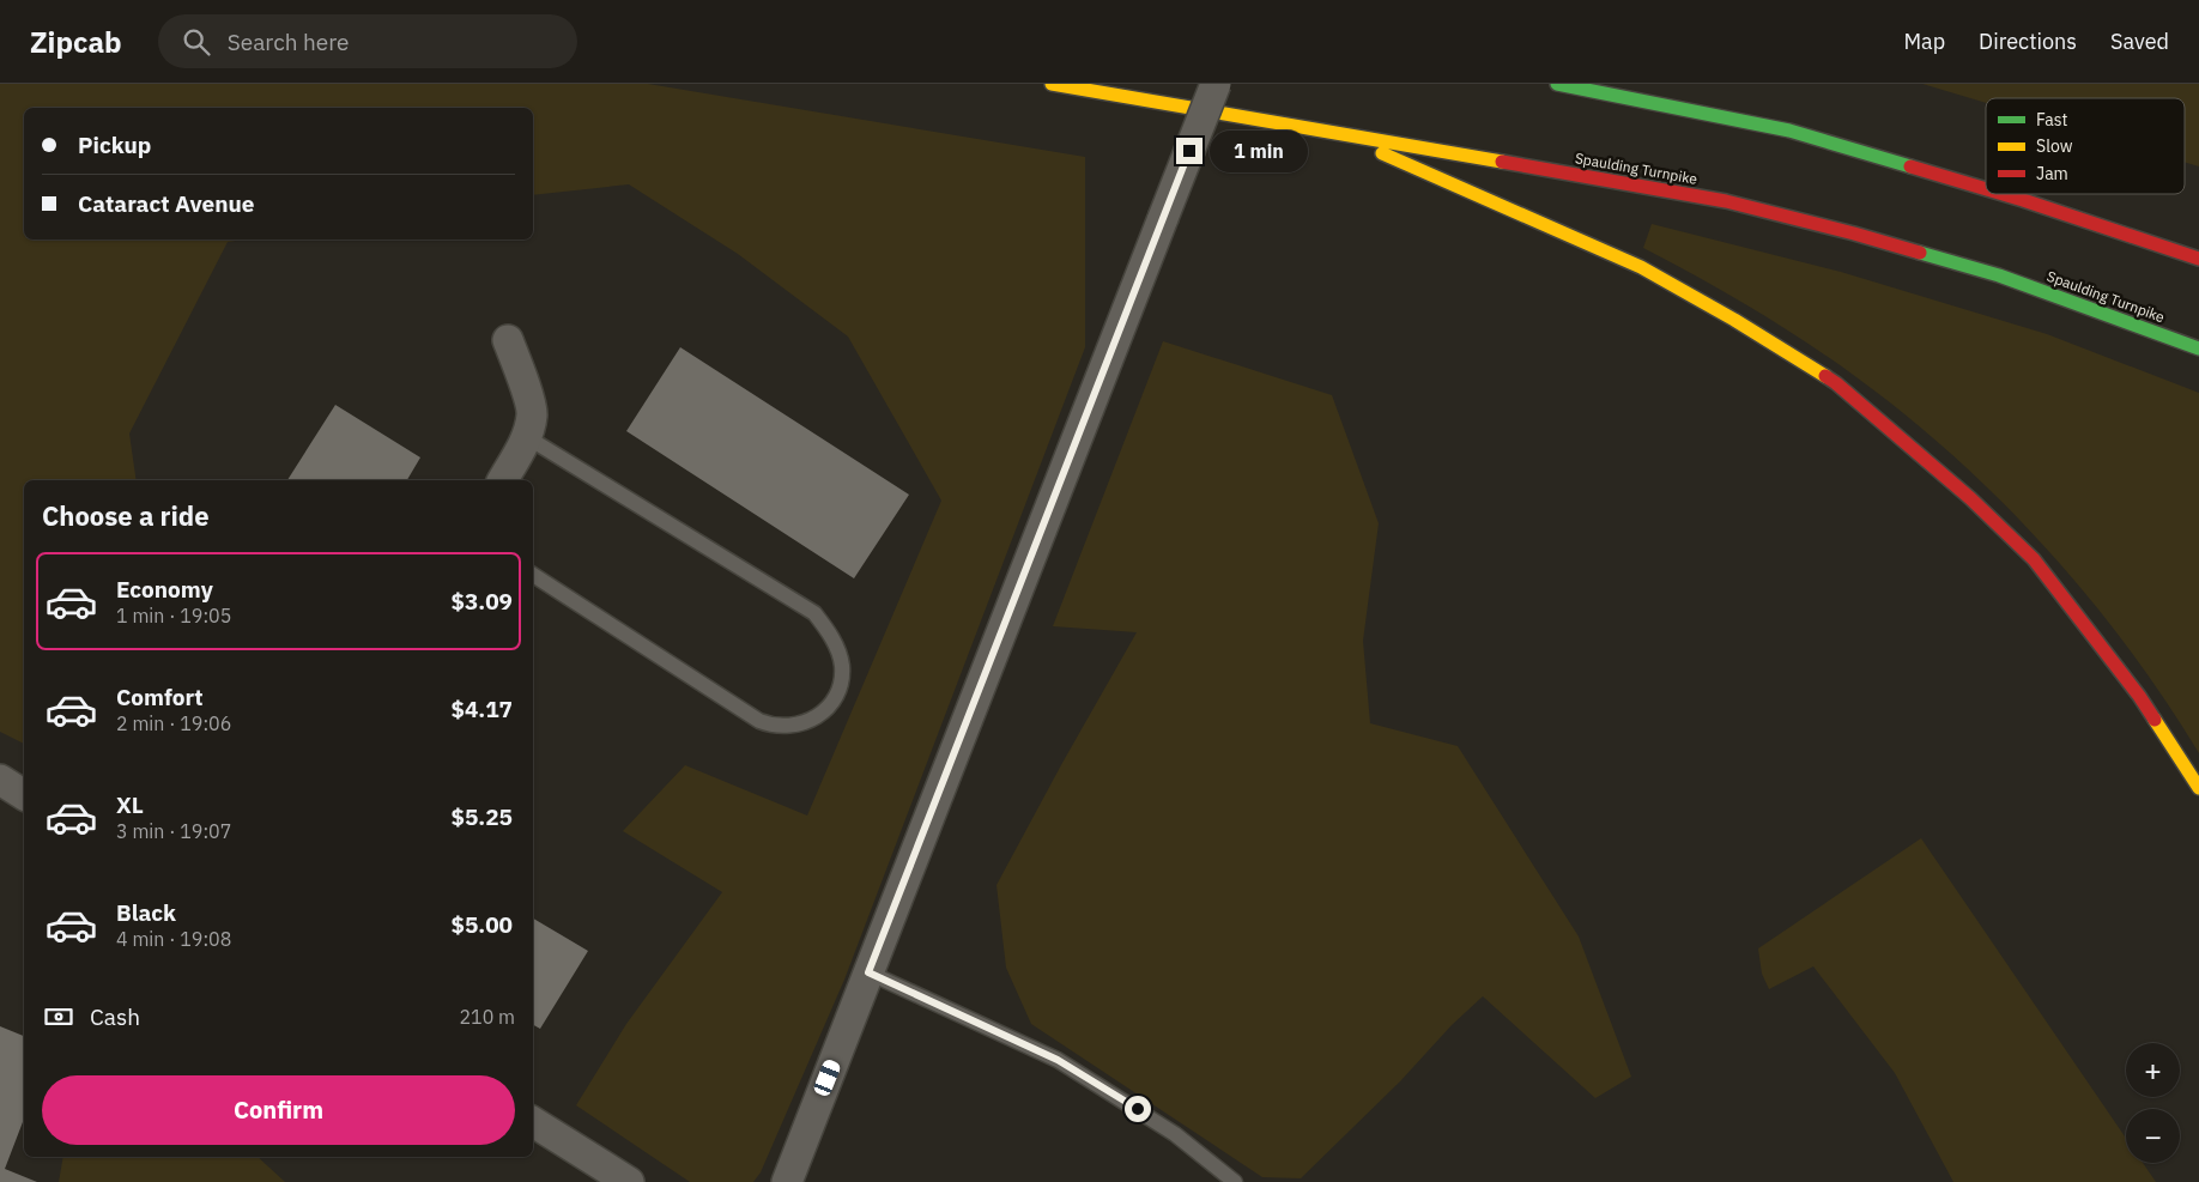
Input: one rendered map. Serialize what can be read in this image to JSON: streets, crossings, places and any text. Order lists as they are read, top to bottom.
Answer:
{
  "streets": {
    "highway": ["Spaulding Turnpike"]
  },
  "legend": ["Fast", "Slow", "Jam"],
  "page": {
    "header": "Zipcab",
    "search": "Search here",
    "nav": ["Map", "Directions", "Saved"],
    "banner": ["Pickup", "Cataract Avenue"],
    "bubble": "1 min",
    "heading": "Choose a ride",
    "list": [
      {
        "name": "Economy",
        "note": "1 min · 19:05",
        "value": "$3.09"
      },
      {
        "name": "Comfort",
        "note": "2 min · 19:06",
        "value": "$4.17"
      },
      {
        "name": "XL",
        "note": "3 min · 19:07",
        "value": "$5.25"
      },
      {
        "name": "Black",
        "note": "4 min · 19:08",
        "value": "$5.00"
      }
    ],
    "pay": ["Cash", "210 m"],
    "map_buttons": ["+", "−"],
    "buttons": "Confirm"
  }
}
